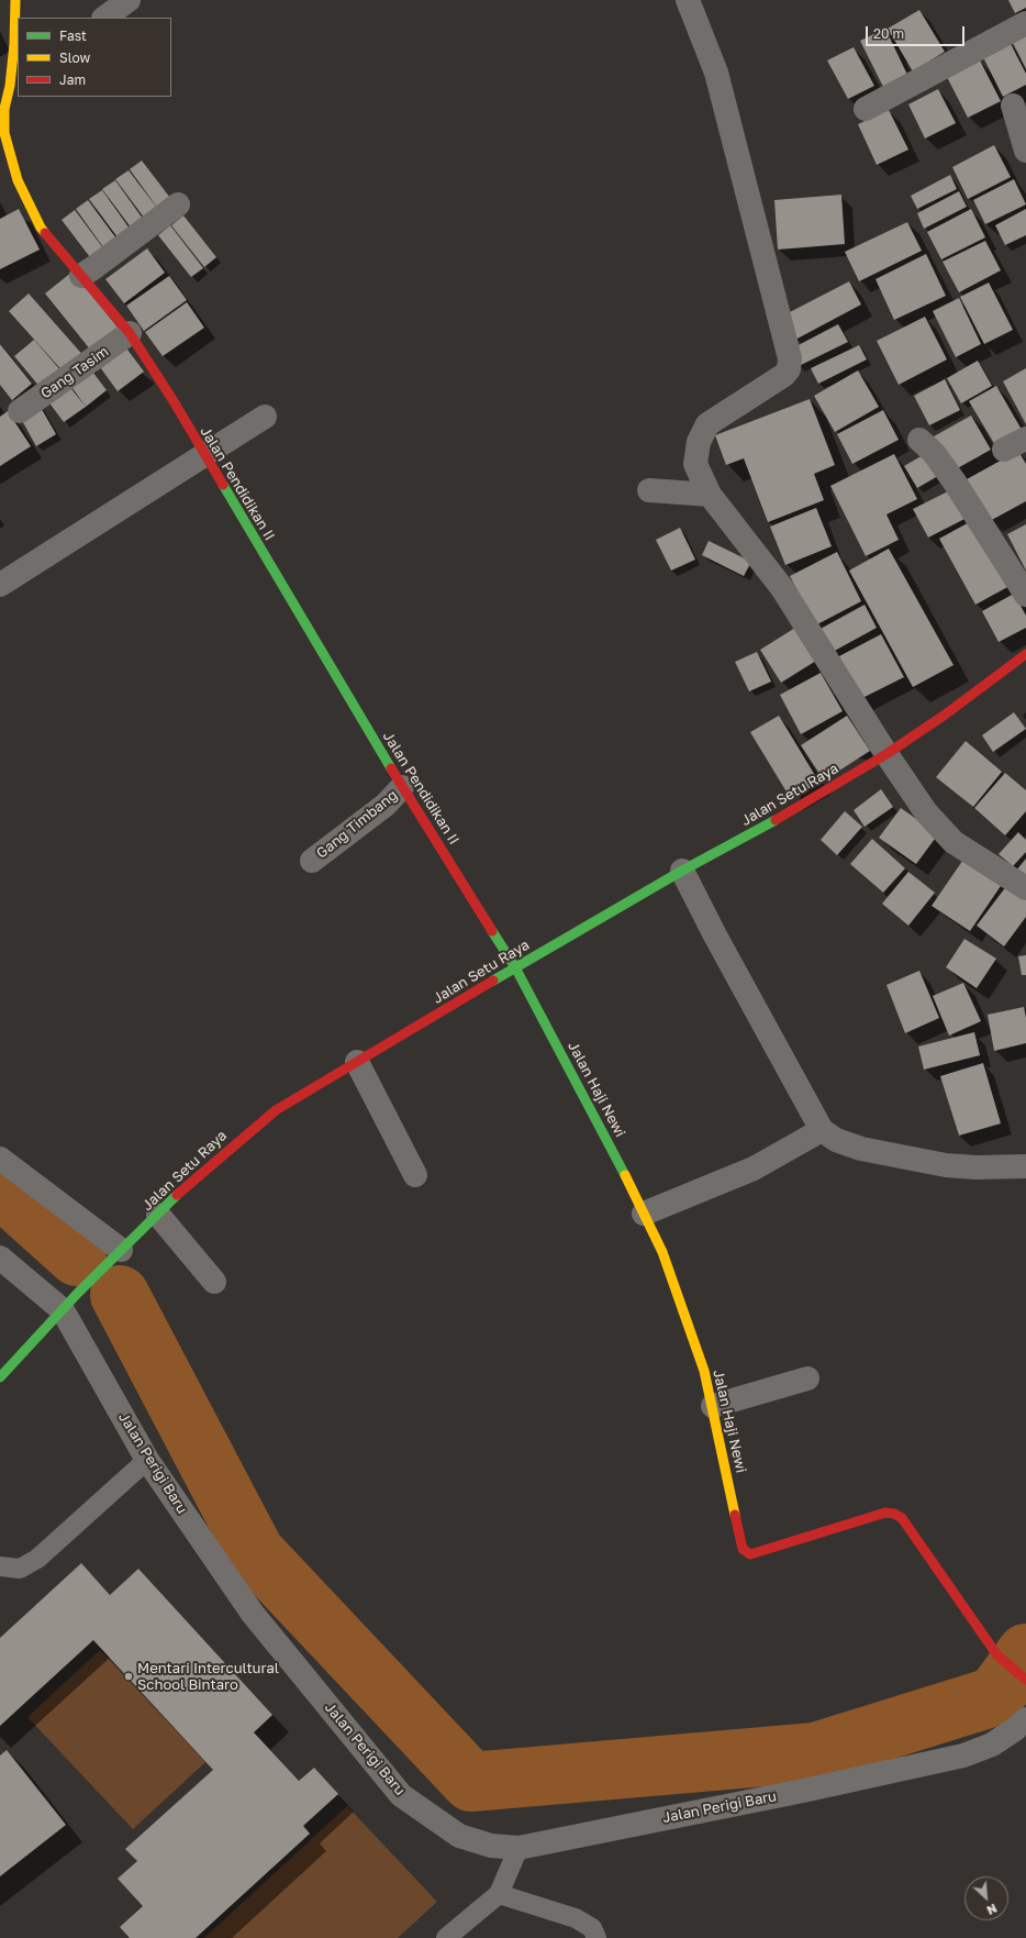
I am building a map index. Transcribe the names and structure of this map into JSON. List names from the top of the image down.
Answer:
{
  "streets": {
    "street": [
      "Gang Tasim",
      "Jalan Pendidikan II",
      "Jalan Setu Raya",
      "Gang Timbang",
      "Jalan Haji Newi",
      "Jalan Perigi Baru"
    ]
  },
  "crossings": [
    ["Gang Tasim", "Jalan Pendidikan II"],
    ["Jalan Pendidikan II", "Jalan Setu Raya"],
    ["Jalan Pendidikan II", "Gang Timbang"],
    ["Jalan Pendidikan II", "Jalan Haji Newi"],
    ["Jalan Setu Raya", "Jalan Haji Newi"],
    ["Jalan Setu Raya", "Jalan Perigi Baru"]
  ],
  "places": ["Mentari Intercultural School Bintaro"],
  "legend": ["Fast", "Slow", "Jam"],
  "scale_bar": "20 m",
  "north": "bottom right"
}
